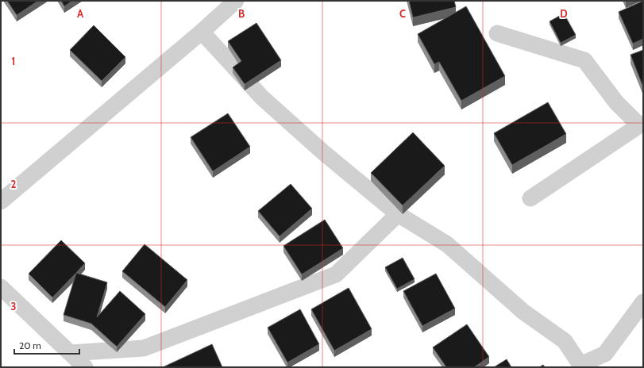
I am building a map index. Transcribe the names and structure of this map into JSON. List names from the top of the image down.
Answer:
{
  "scale_bar": "20 m",
  "grid": {
    "columns": [
      "A",
      "B",
      "C",
      "D"
    ],
    "rows": ["1", "2", "3"]
  }
}
